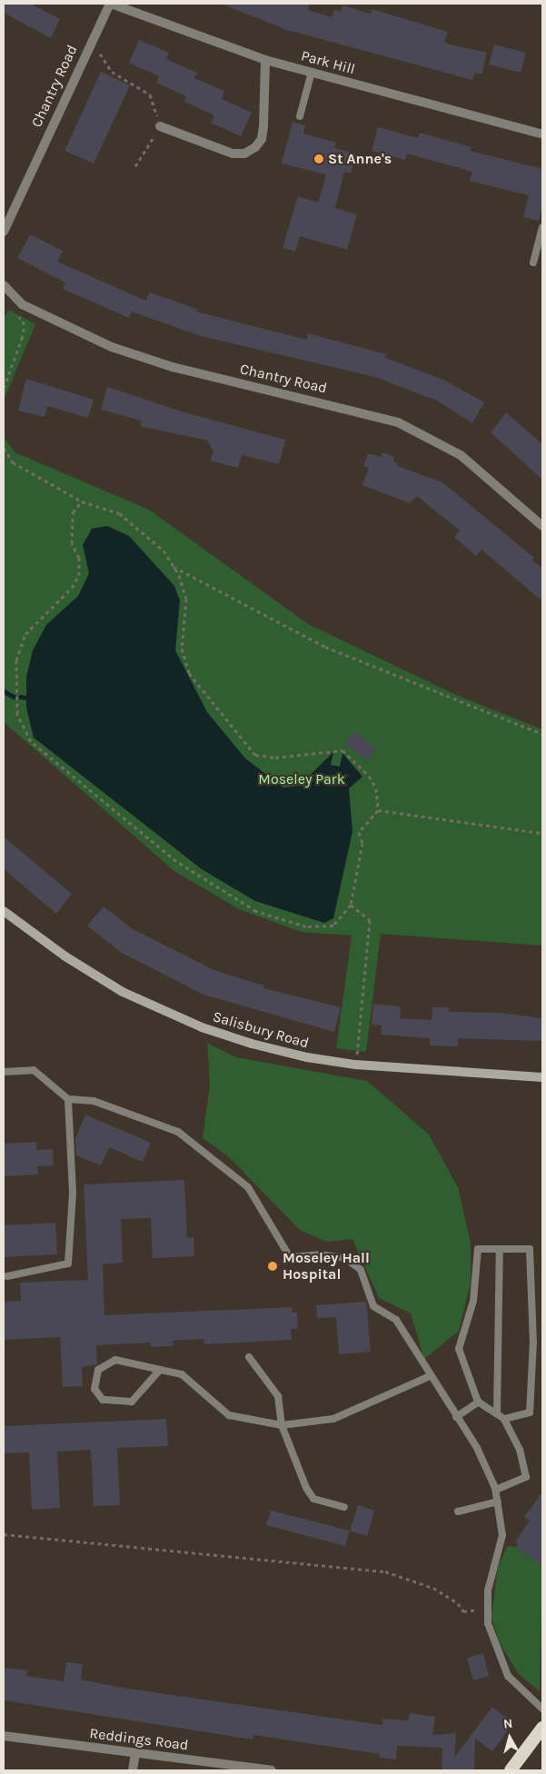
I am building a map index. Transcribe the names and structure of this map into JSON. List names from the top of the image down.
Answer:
{
  "streets": {
    "main road": ["Salisbury Road"],
    "street": ["Park Hill", "Chantry Road", "Reddings Road"]
  },
  "crossings": [
    ["Park Hill", "Chantry Road"]
  ],
  "parks": ["Moseley Park"],
  "places": ["St Anne's", "Moseley Hall Hospital"],
  "north": "top"
}
